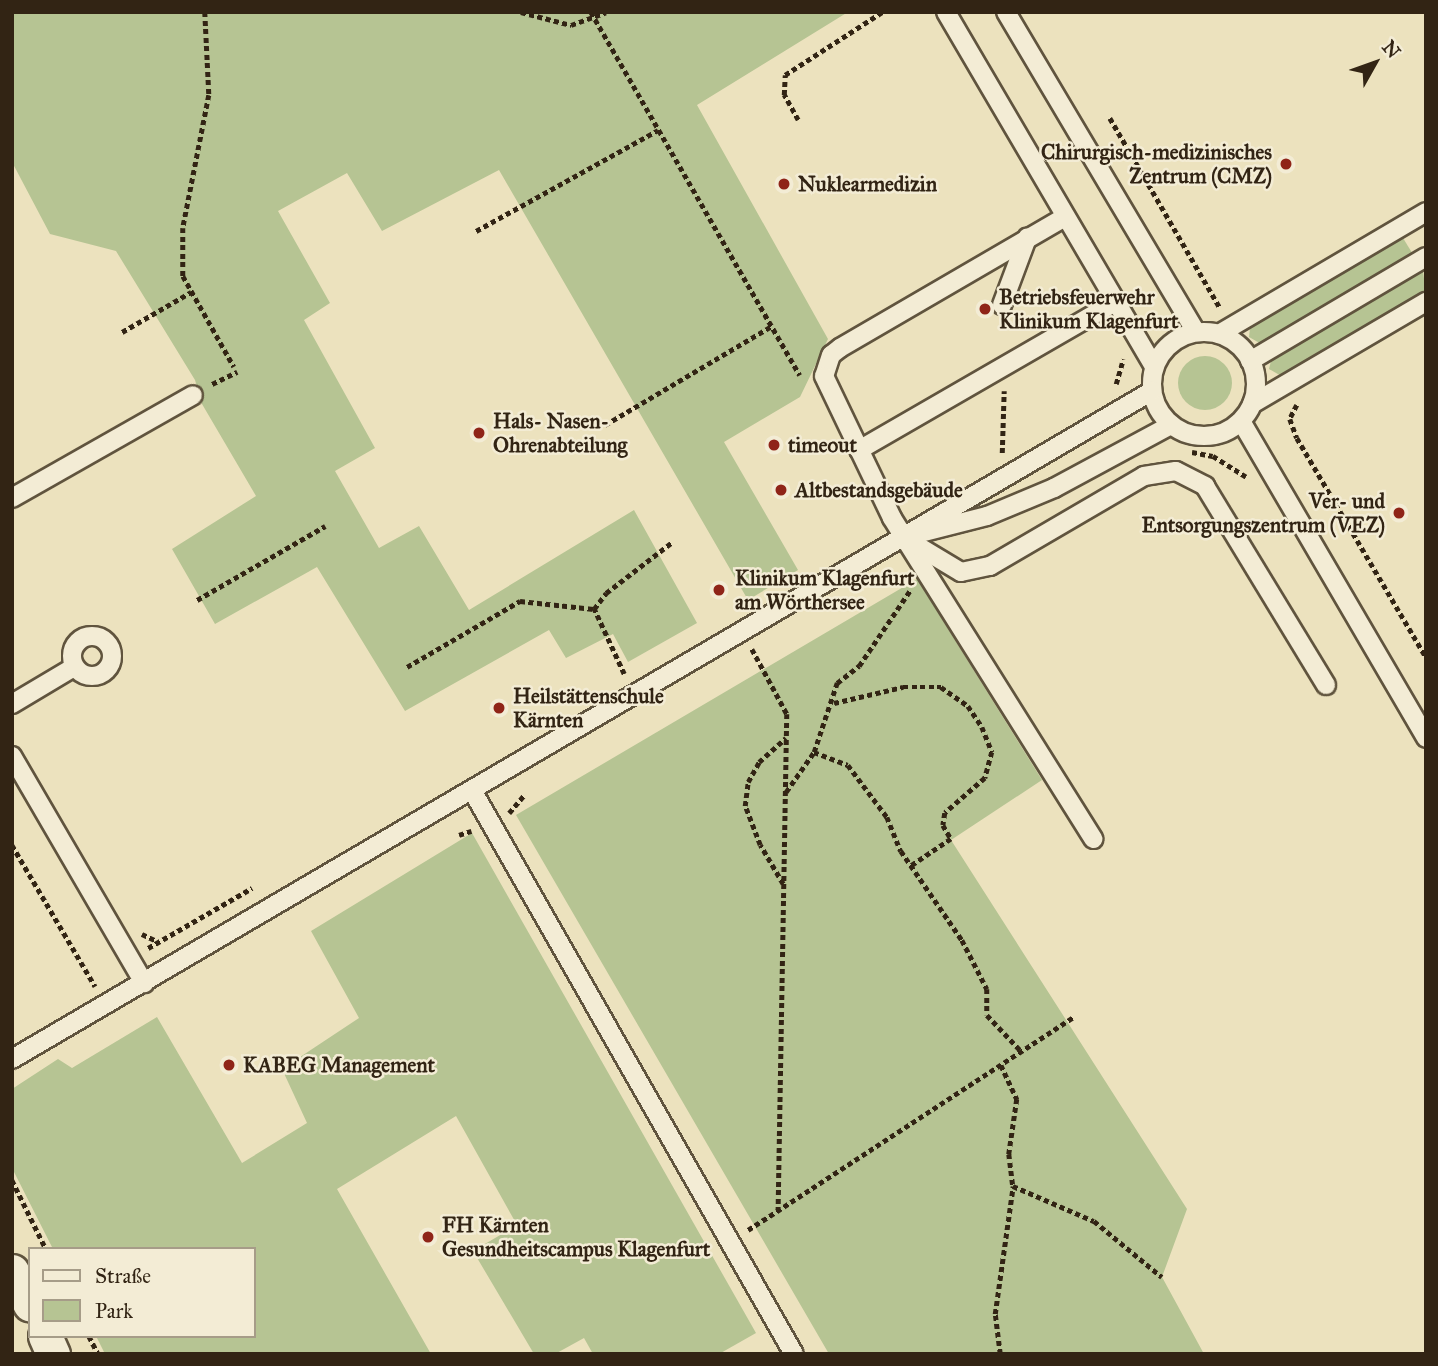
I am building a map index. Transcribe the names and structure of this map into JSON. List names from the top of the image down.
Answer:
{
  "places": [
    "Chirurgisch-medizinisches Zentrum (CMZ)",
    "Nuklearmedizin",
    "Betriebsfeuerwehr Klinikum Klagenfurt",
    "Hals- Nasen- Ohrenabteilung",
    "timeout",
    "Altbestandsgebäude",
    "Ver- und Entsorgungszentrum (VEZ)",
    "Klinikum Klagenfurt am Wörthersee",
    "Heilstättenschule Kärnten",
    "KABEG Management",
    "FH Kärnten Gesundheitscampus Klagenfurt"
  ],
  "legend": ["Straße", "Park"],
  "north": "top right"
}
